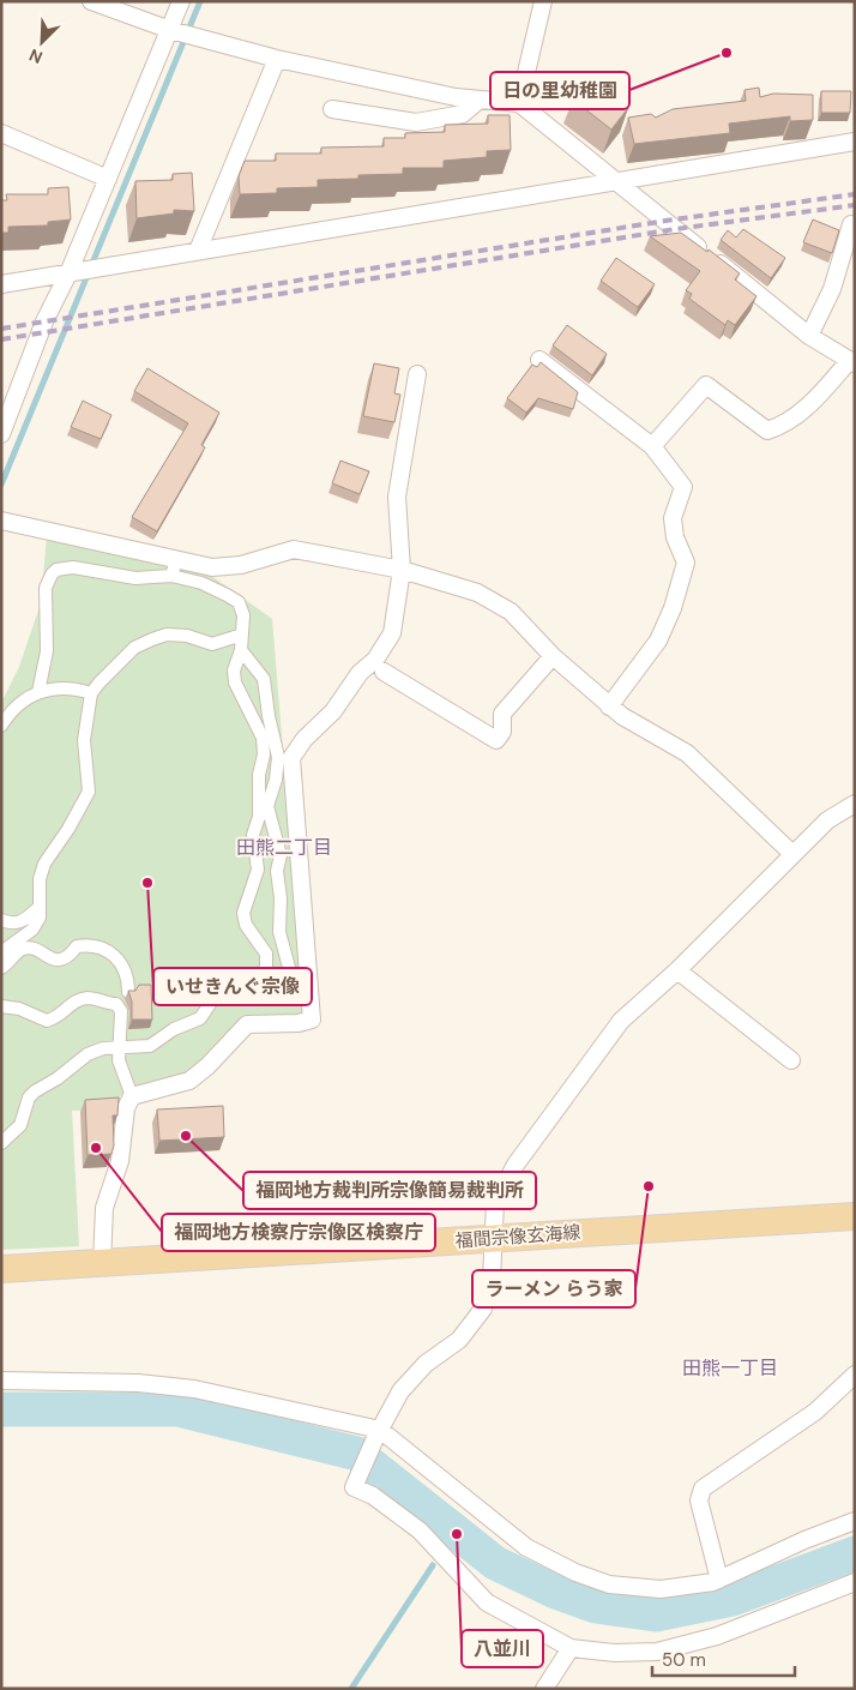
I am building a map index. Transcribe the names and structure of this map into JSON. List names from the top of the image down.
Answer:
{
  "streets": {
    "main road": ["福間宗像玄海線"]
  },
  "districts": ["田熊二丁目", "田熊一丁目"],
  "places": [
    "日の里幼稚園",
    "いせきんぐ宗像",
    "福岡地方裁判所宗像簡易裁判所",
    "福岡地方検察庁宗像区検察庁",
    "ラーメン らう家",
    "八並川"
  ],
  "scale_bar": "50 m",
  "north": "bottom left"
}
